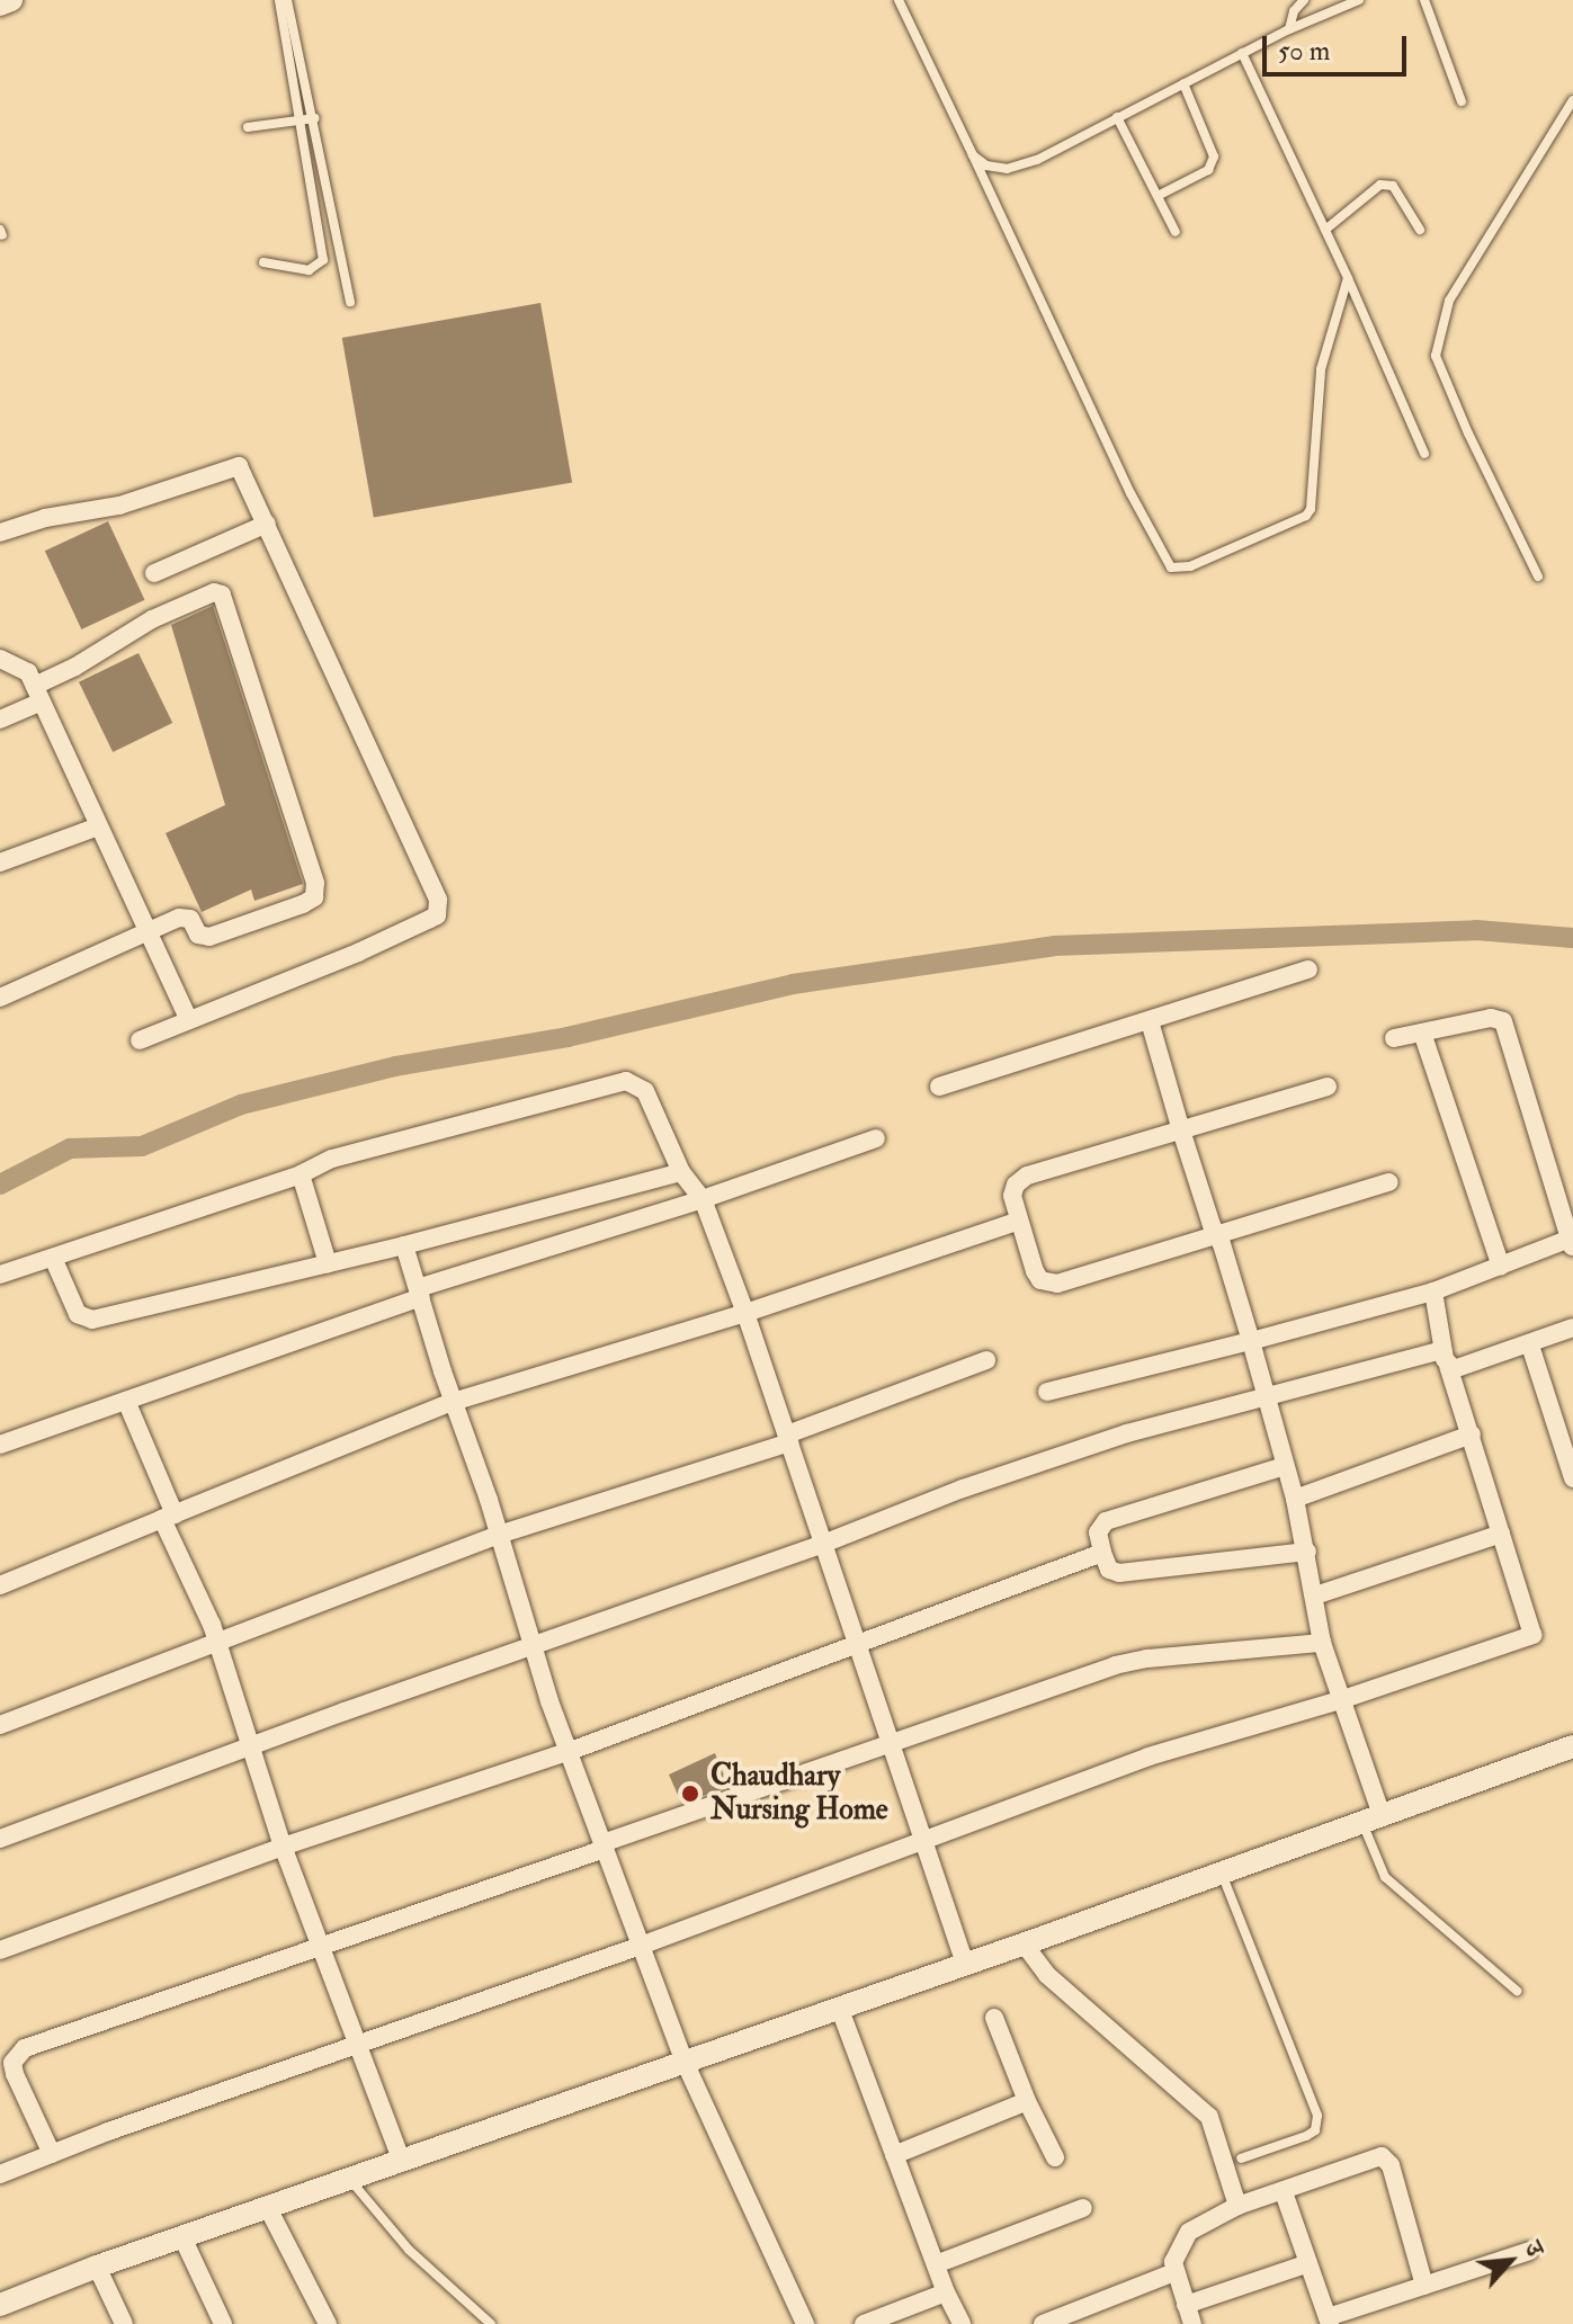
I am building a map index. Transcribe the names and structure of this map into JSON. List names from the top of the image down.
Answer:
{
  "places": ["Chaudhary Nursing Home"],
  "scale_bar": "50 m",
  "north": "top right"
}
